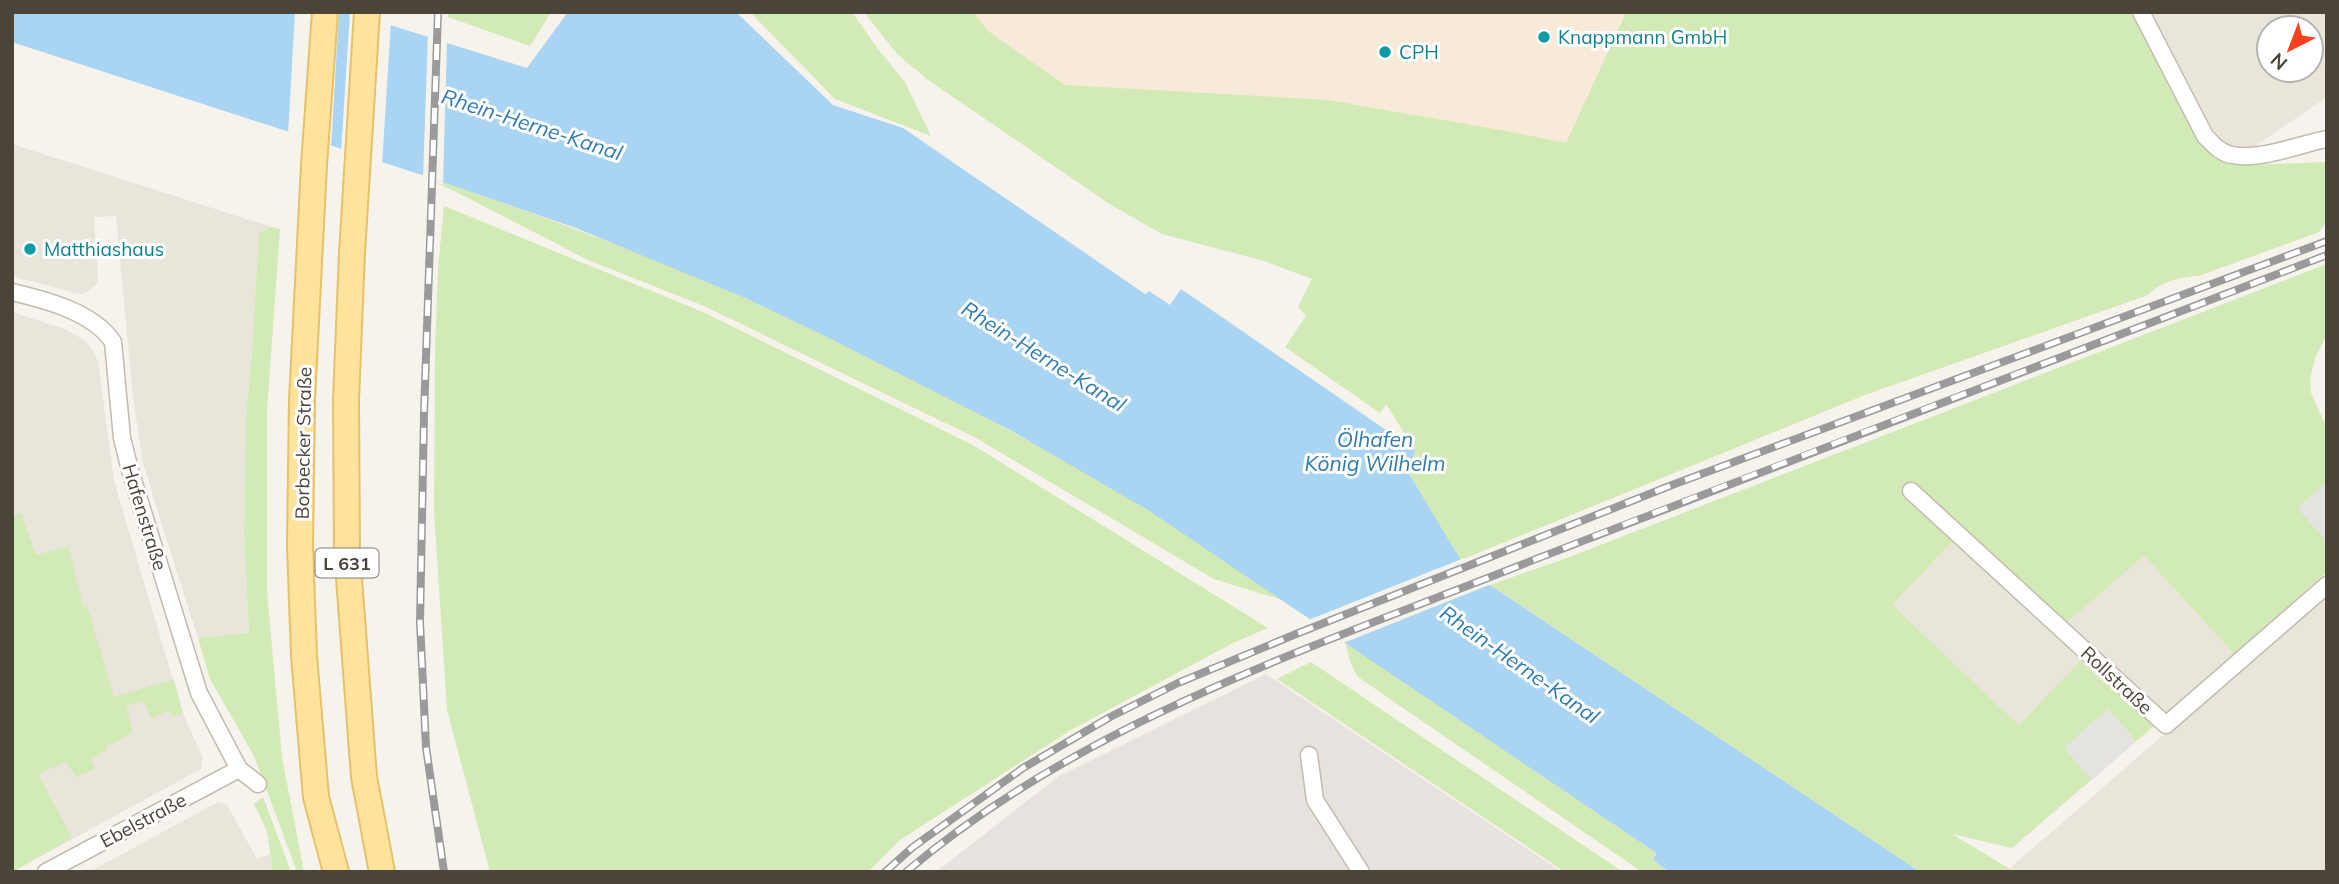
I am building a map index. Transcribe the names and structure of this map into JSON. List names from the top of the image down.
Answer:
{
  "streets": {
    "main road": ["Borbecker Straße", "L 631"],
    "street": ["Hafenstraße", "Rollstraße", "Ebelstraße"]
  },
  "crossings": [
    ["Hafenstraße", "Ebelstraße"]
  ],
  "water": ["Rhein-Herne-Kanal", "Ölhafen König Wilhelm"],
  "places": ["Knappmann GmbH", "CPH", "Matthiashaus"],
  "north": "bottom left"
}
